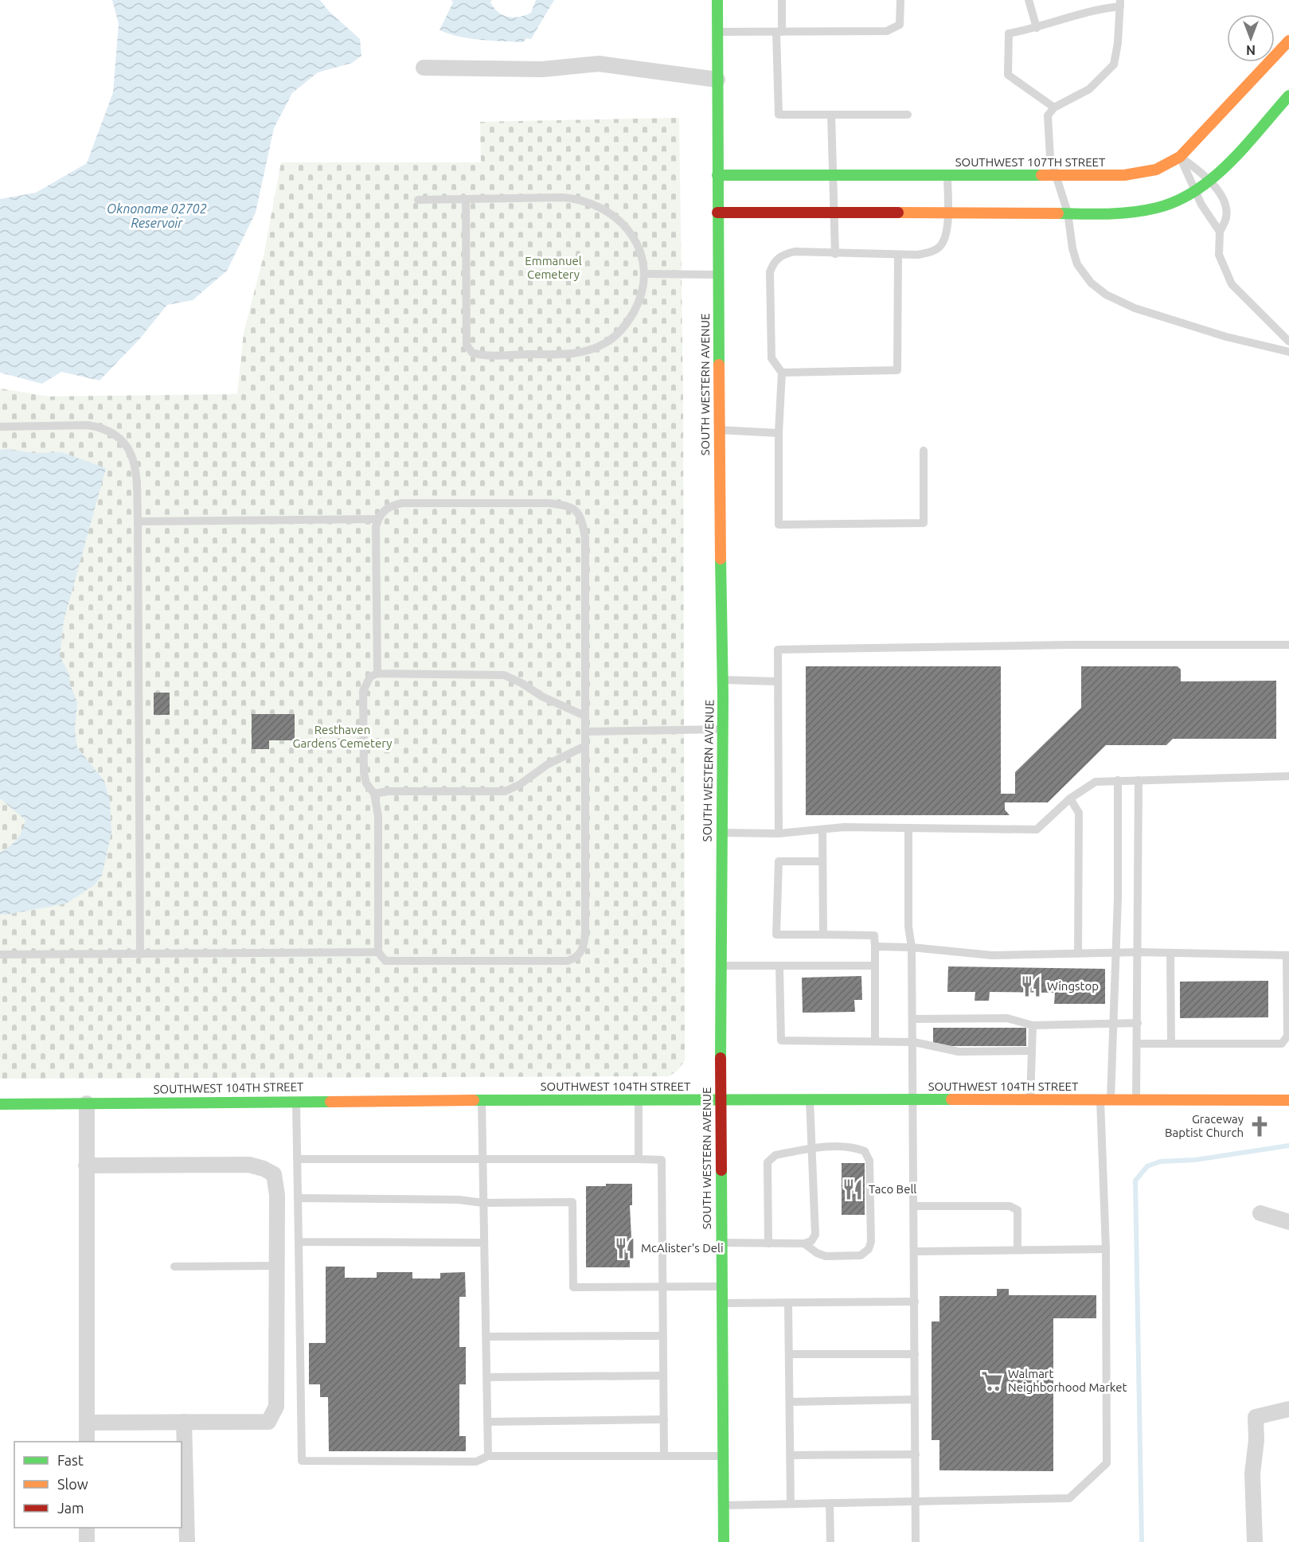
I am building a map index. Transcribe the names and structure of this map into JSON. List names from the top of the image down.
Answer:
{
  "streets": {
    "main road": ["SOUTHWEST 107TH STREET", "SOUTH WESTERN AVENUE", "SOUTHWEST 104TH STREET"]
  },
  "crossings": [
    ["SOUTHWEST 107TH STREET", "SOUTH WESTERN AVENUE"],
    ["SOUTH WESTERN AVENUE", "SOUTHWEST 104TH STREET"]
  ],
  "water": ["Oknoname 02702 Reservoir"],
  "parks": ["Emmanuel Cemetery", "Resthaven Gardens Cemetery"],
  "places": {
    "restaurant": ["Wingstop", "Taco Bell", "McAlister's Deli"],
    "church": ["Graceway Baptist Church"],
    "supermarket": ["Walmart Neighborhood Market"]
  },
  "legend": ["Fast", "Slow", "Jam"],
  "north": "bottom"
}
